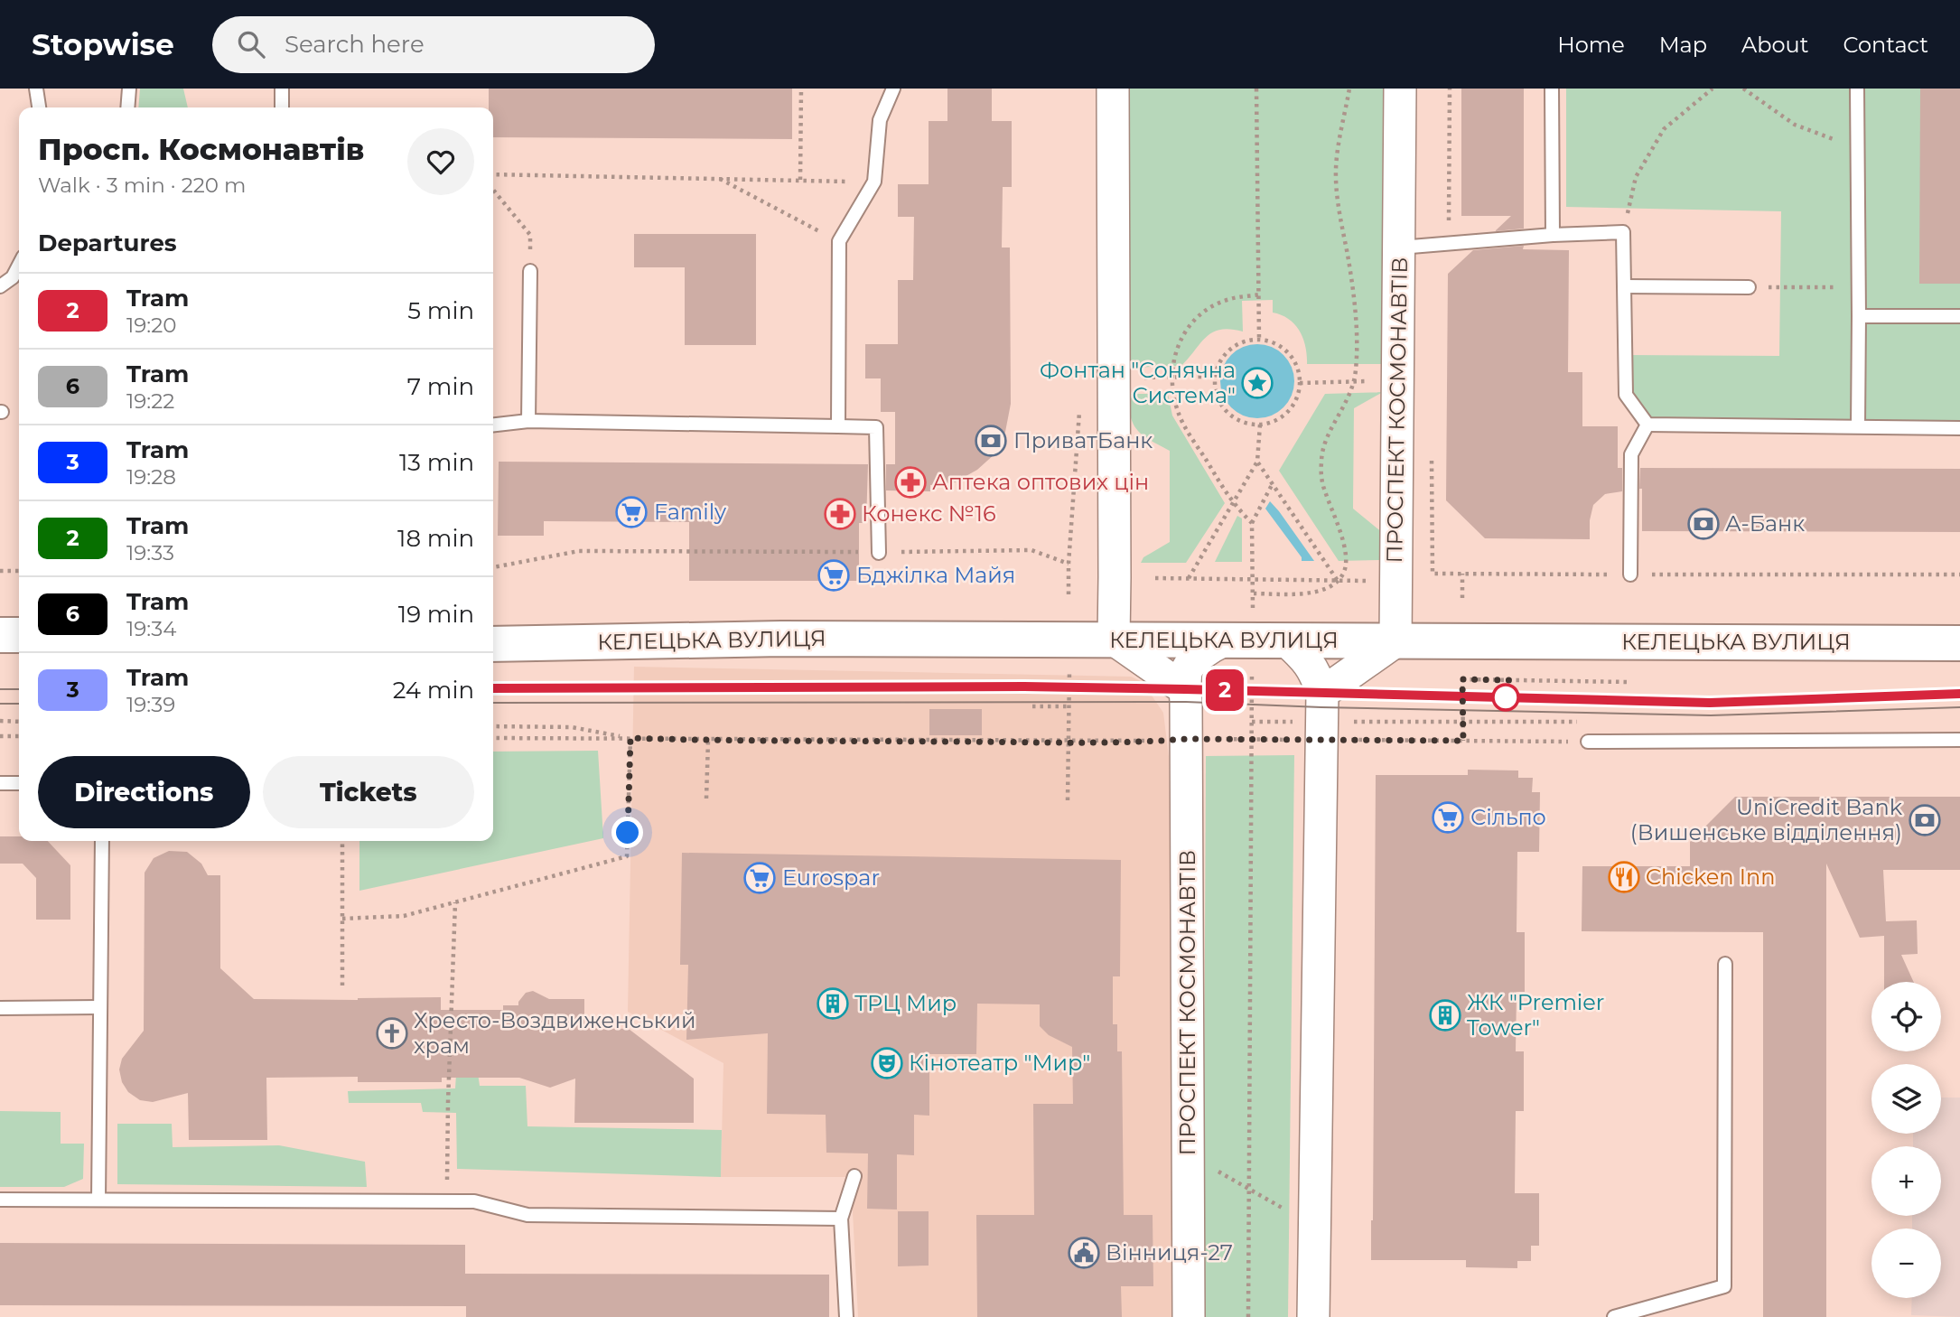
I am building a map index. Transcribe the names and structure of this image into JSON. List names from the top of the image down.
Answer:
{
  "streets": {
    "main road": ["КЕЛЕЦЬКА ВУЛИЦЯ"],
    "street": ["ПРОСПЕКТ КОСМОНАВТІВ"]
  },
  "crossings": [
    ["ПРОСПЕКТ КОСМОНАВТІВ", "КЕЛЕЦЬКА ВУЛИЦЯ"]
  ],
  "places": {
    "place": ["Фонтан \"Сонячна Система\""],
    "bank": ["ПриватБанк", "А-Банк", "UniCredit Bank (Вишенське відділення)"],
    "pharmacy": ["Аптека оптових цін", "Конекс №16"],
    "supermarket": [
      "Family",
      "Бджілка Майя",
      "Сільпо",
      "Eurospar"
    ],
    "restaurant": ["Chicken Inn"],
    "building": ["ТРЦ Мир", "ЖК \"Premier Tower\""],
    "church": ["Хресто-Воздвиженський храм"],
    "theatre": ["Кінотеатр \"Мир\""],
    "public building": ["Вінниця-27"]
  },
  "lines": ["tram line 2"],
  "page": {
    "header": "Stopwise",
    "search": "Search here",
    "nav": [
      "Home",
      "Map",
      "About",
      "Contact"
    ],
    "on_map": "2",
    "heading": [
      ["Просп. Космонавтів", "Walk · 3 min · 220 m"],
      "Departures"
    ],
    "list": [
      {
        "mark": "2",
        "name": "Tram",
        "note": "19:20",
        "value": "5 min"
      },
      {
        "mark": "6",
        "name": "Tram",
        "note": "19:22",
        "value": "7 min"
      },
      {
        "mark": "3",
        "name": "Tram",
        "note": "19:28",
        "value": "13 min"
      },
      {
        "mark": "2",
        "name": "Tram",
        "note": "19:33",
        "value": "18 min"
      },
      {
        "mark": "6",
        "name": "Tram",
        "note": "19:34",
        "value": "19 min"
      },
      {
        "mark": "3",
        "name": "Tram",
        "note": "19:39",
        "value": "24 min"
      }
    ],
    "buttons": ["Directions", "Tickets"],
    "map_buttons": ["+", "−"]
  }
}
